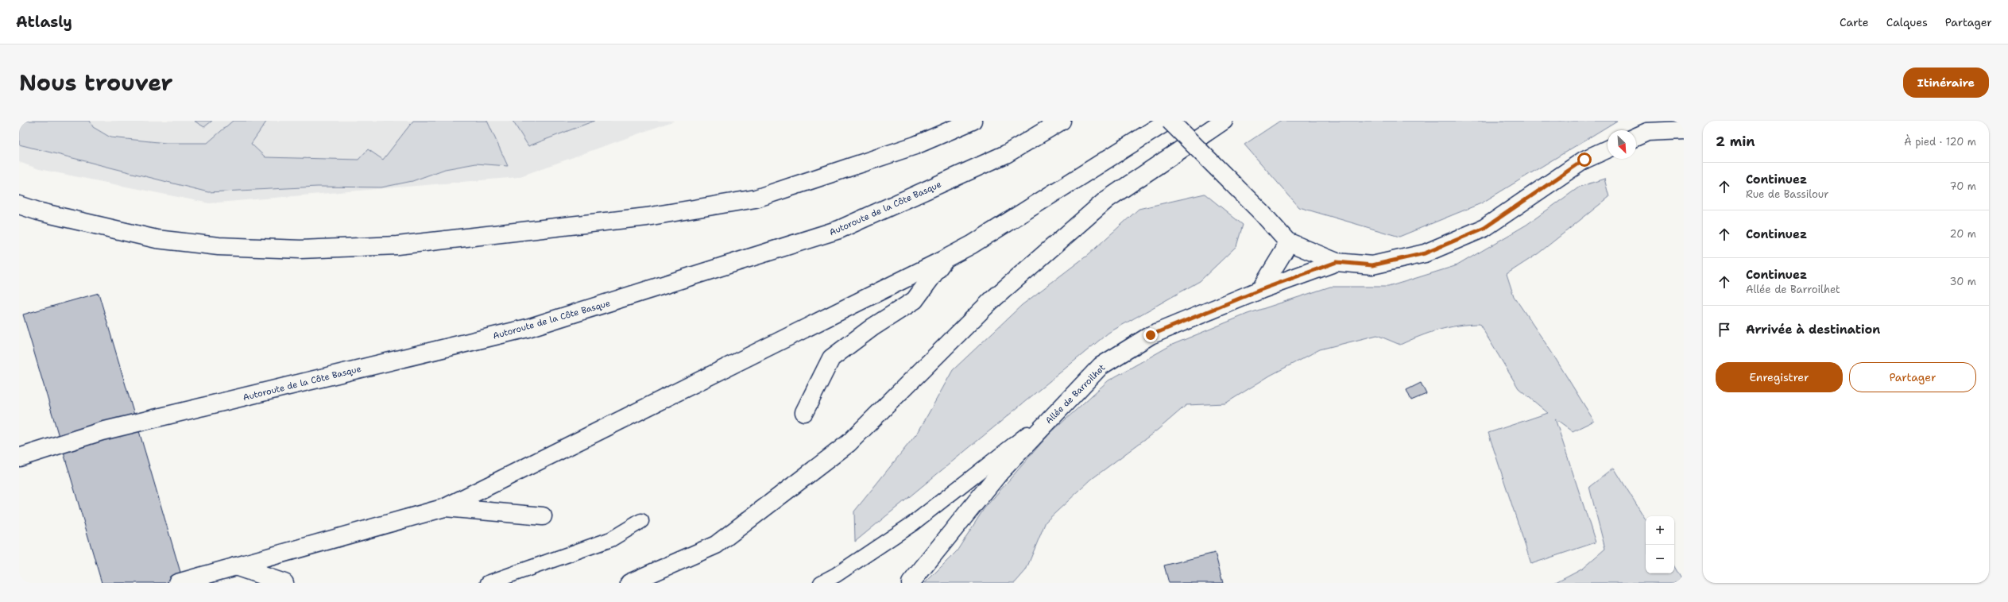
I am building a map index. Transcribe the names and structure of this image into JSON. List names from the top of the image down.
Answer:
{
  "streets": {
    "main road": ["Autoroute de la Côte Basque", "Allée de Barroilhet"]
  },
  "north": "bottom right",
  "page": {
    "header": "Atlasly",
    "nav": ["Carte", "Calques", "Partager"],
    "title": "Nous trouver",
    "buttons": [
      "Itinéraire",
      ["Enregistrer", "Partager"]
    ],
    "heading": ["2 min", "À pied · 120 m"],
    "list": [
      ["Continuez", "Rue de Bassilour", "70 m"],
      ["Continuez", "20 m"],
      ["Continuez", "Allée de Barroilhet", "30 m"],
      "Arrivée à destination"
    ],
    "map_buttons": ["+", "−"]
  }
}
